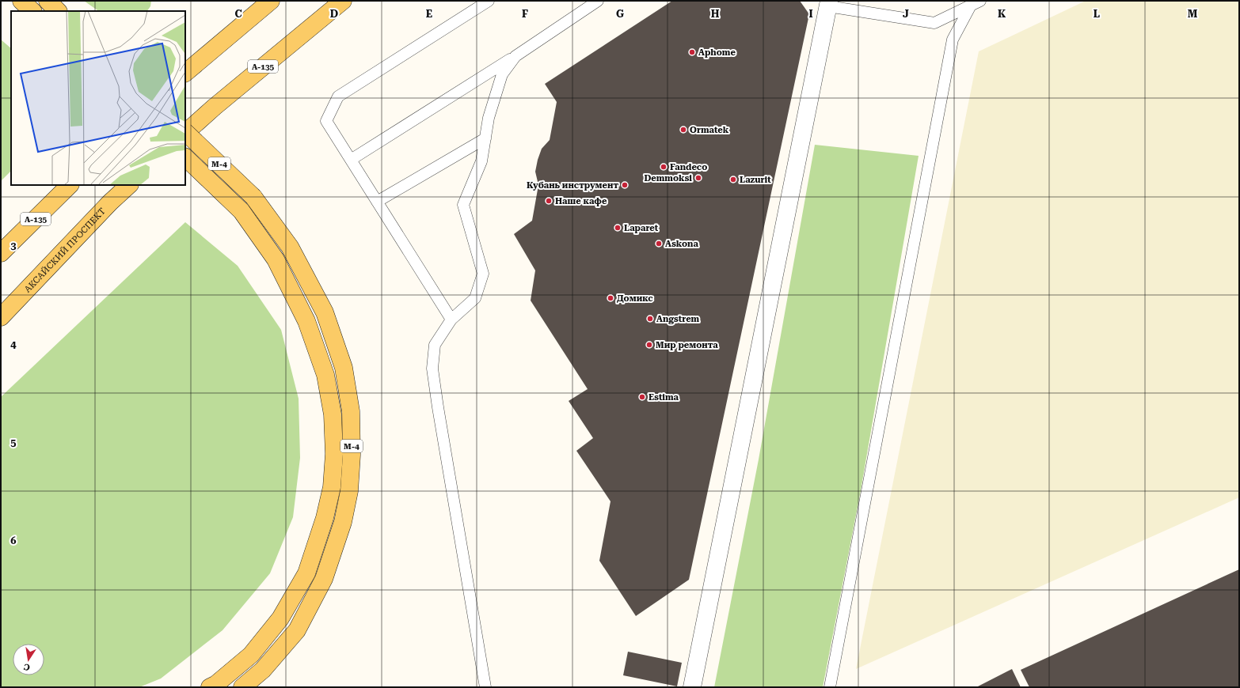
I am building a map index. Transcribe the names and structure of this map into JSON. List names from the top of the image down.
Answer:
{
  "streets": {
    "main road": ["А-135", "М-4", "АКСАЙСКИЙ ПРОСПЕКТ"]
  },
  "places": [
    "Aphome",
    "Ormatek",
    "Fandeco",
    "Demmoksi",
    "Lazurit",
    "Кубань инструмент",
    "Наше кафе",
    "Laparet",
    "Askona",
    "Домикс",
    "Angstrem",
    "Мир ремонта",
    "Estima"
  ],
  "north": "bottom",
  "grid": {
    "columns": [
      "C",
      "D",
      "E",
      "F",
      "G",
      "H",
      "I",
      "J",
      "K",
      "L",
      "M"
    ],
    "rows": [
      "3",
      "4",
      "5",
      "6"
    ]
  }
}
